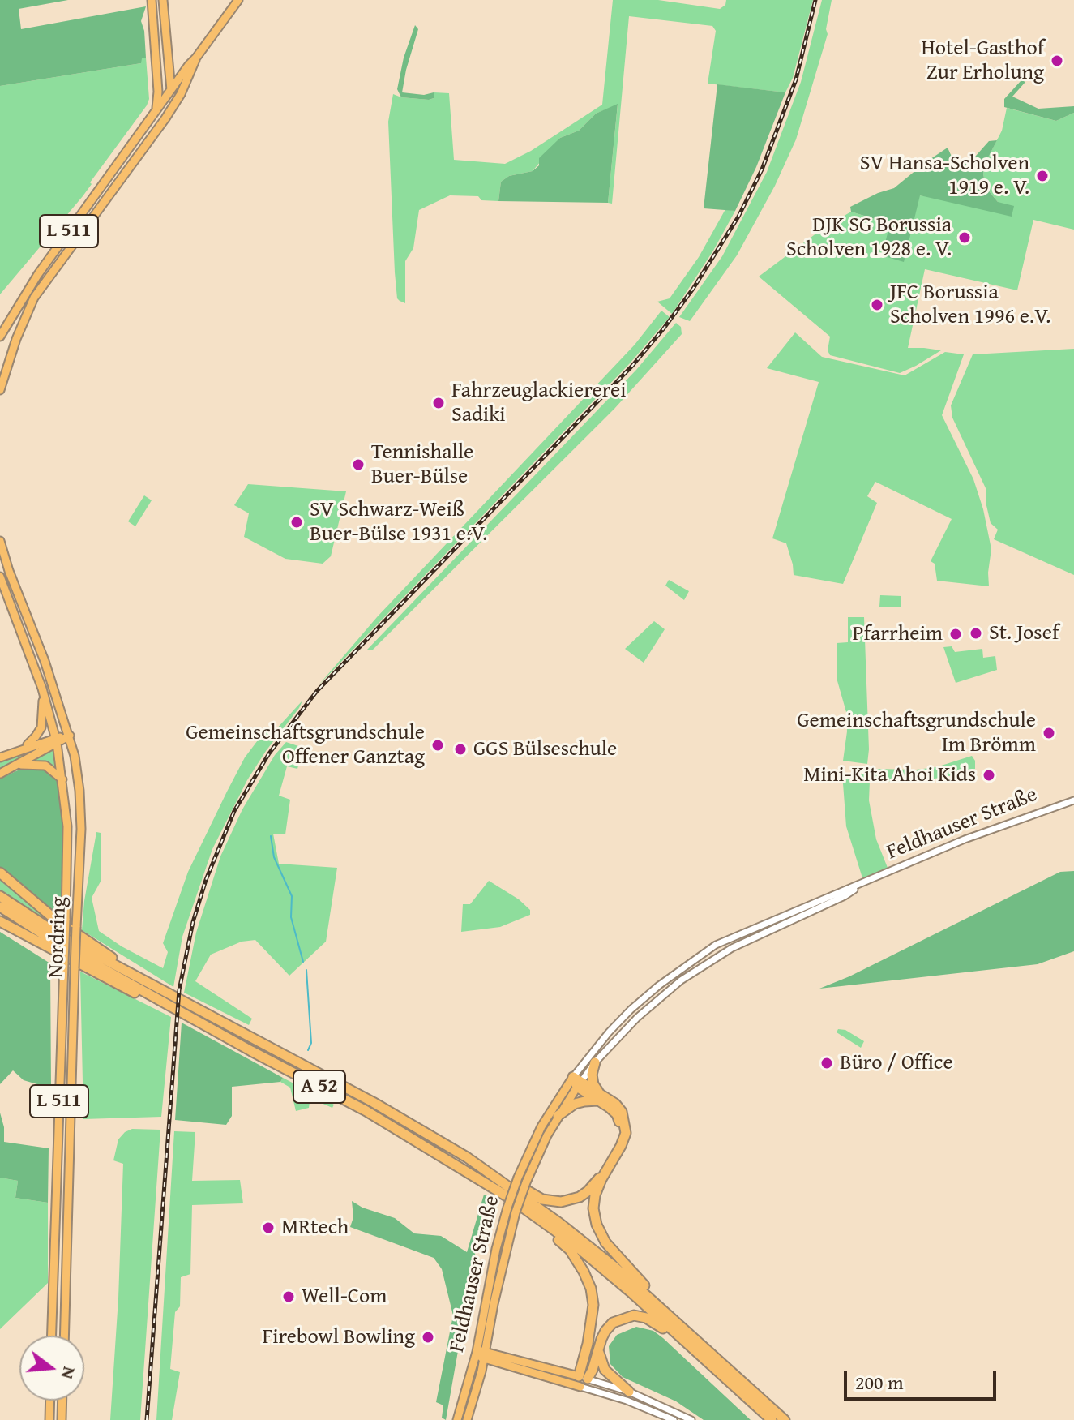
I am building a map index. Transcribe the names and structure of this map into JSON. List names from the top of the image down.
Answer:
{
  "streets": {
    "highway": ["A 52"],
    "main road": ["L 511", "Feldhauser Straße", "Nordring"]
  },
  "places": [
    "Hotel-Gasthof Zur Erholung",
    "SV Hansa-Scholven 1919 e. V.",
    "DJK SG Borussia Scholven 1928 e. V.",
    "JFC Borussia Scholven 1996 e.V.",
    "Fahrzeuglackiererei Sadiki",
    "Tennishalle Buer-Bülse",
    "SV Schwarz-Weiß Buer-Bülse 1931 e.V.",
    "St. Josef",
    "Pfarrheim",
    "Gemeinschaftsgrundschule Im Brömm",
    "Gemeinschaftsgrundschule Offener Ganztag",
    "GGS Bülseschule",
    "Mini-Kita Ahoi Kids",
    "Büro / Office",
    "MRtech",
    "Well-Com",
    "Firebowl Bowling"
  ],
  "scale_bar": "200 m",
  "north": "right"
}
